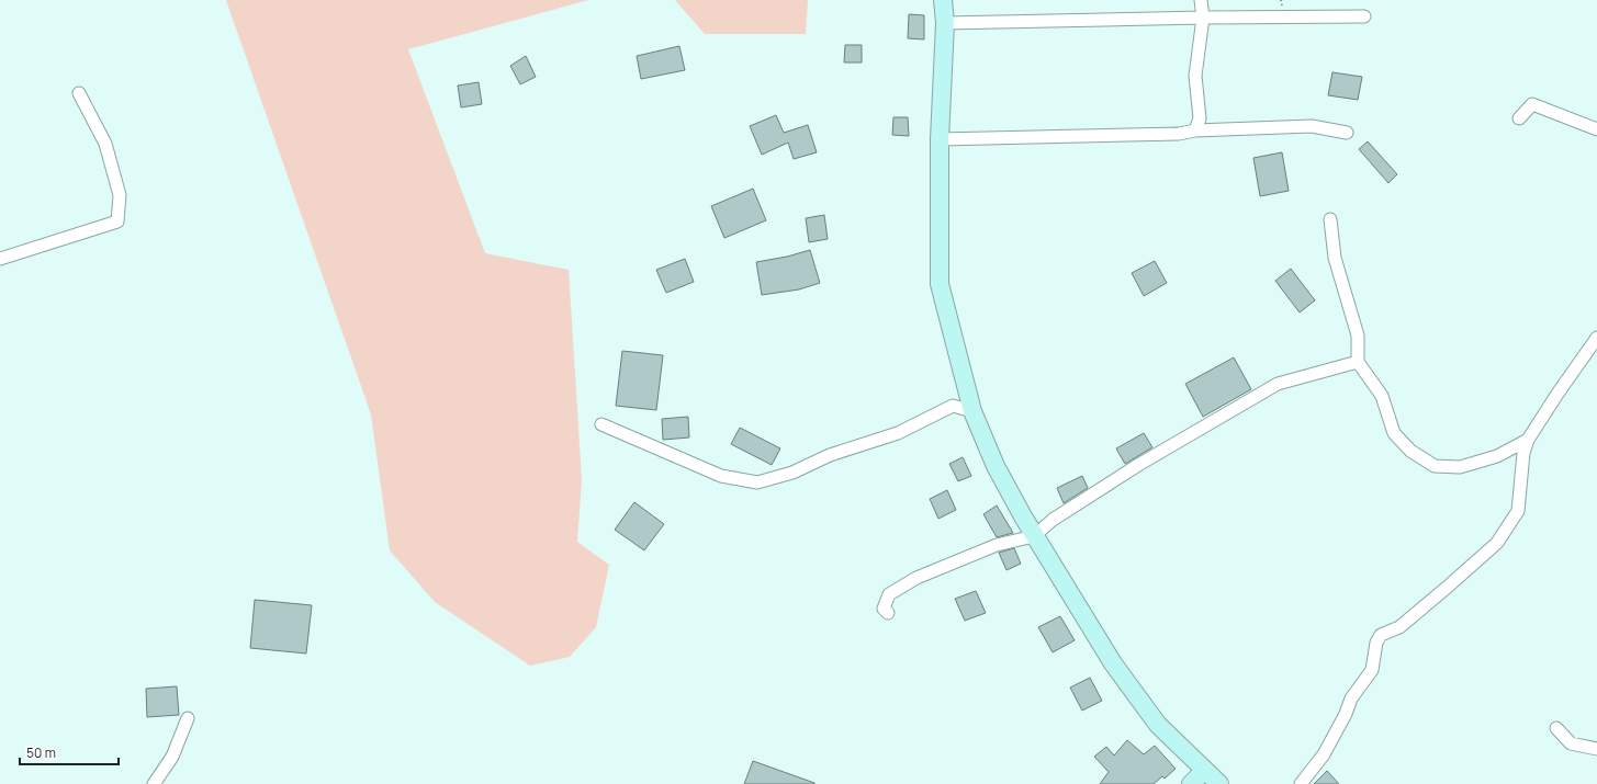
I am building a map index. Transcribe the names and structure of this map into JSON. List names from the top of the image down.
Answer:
{
  "scale_bar": "50 m"
}
